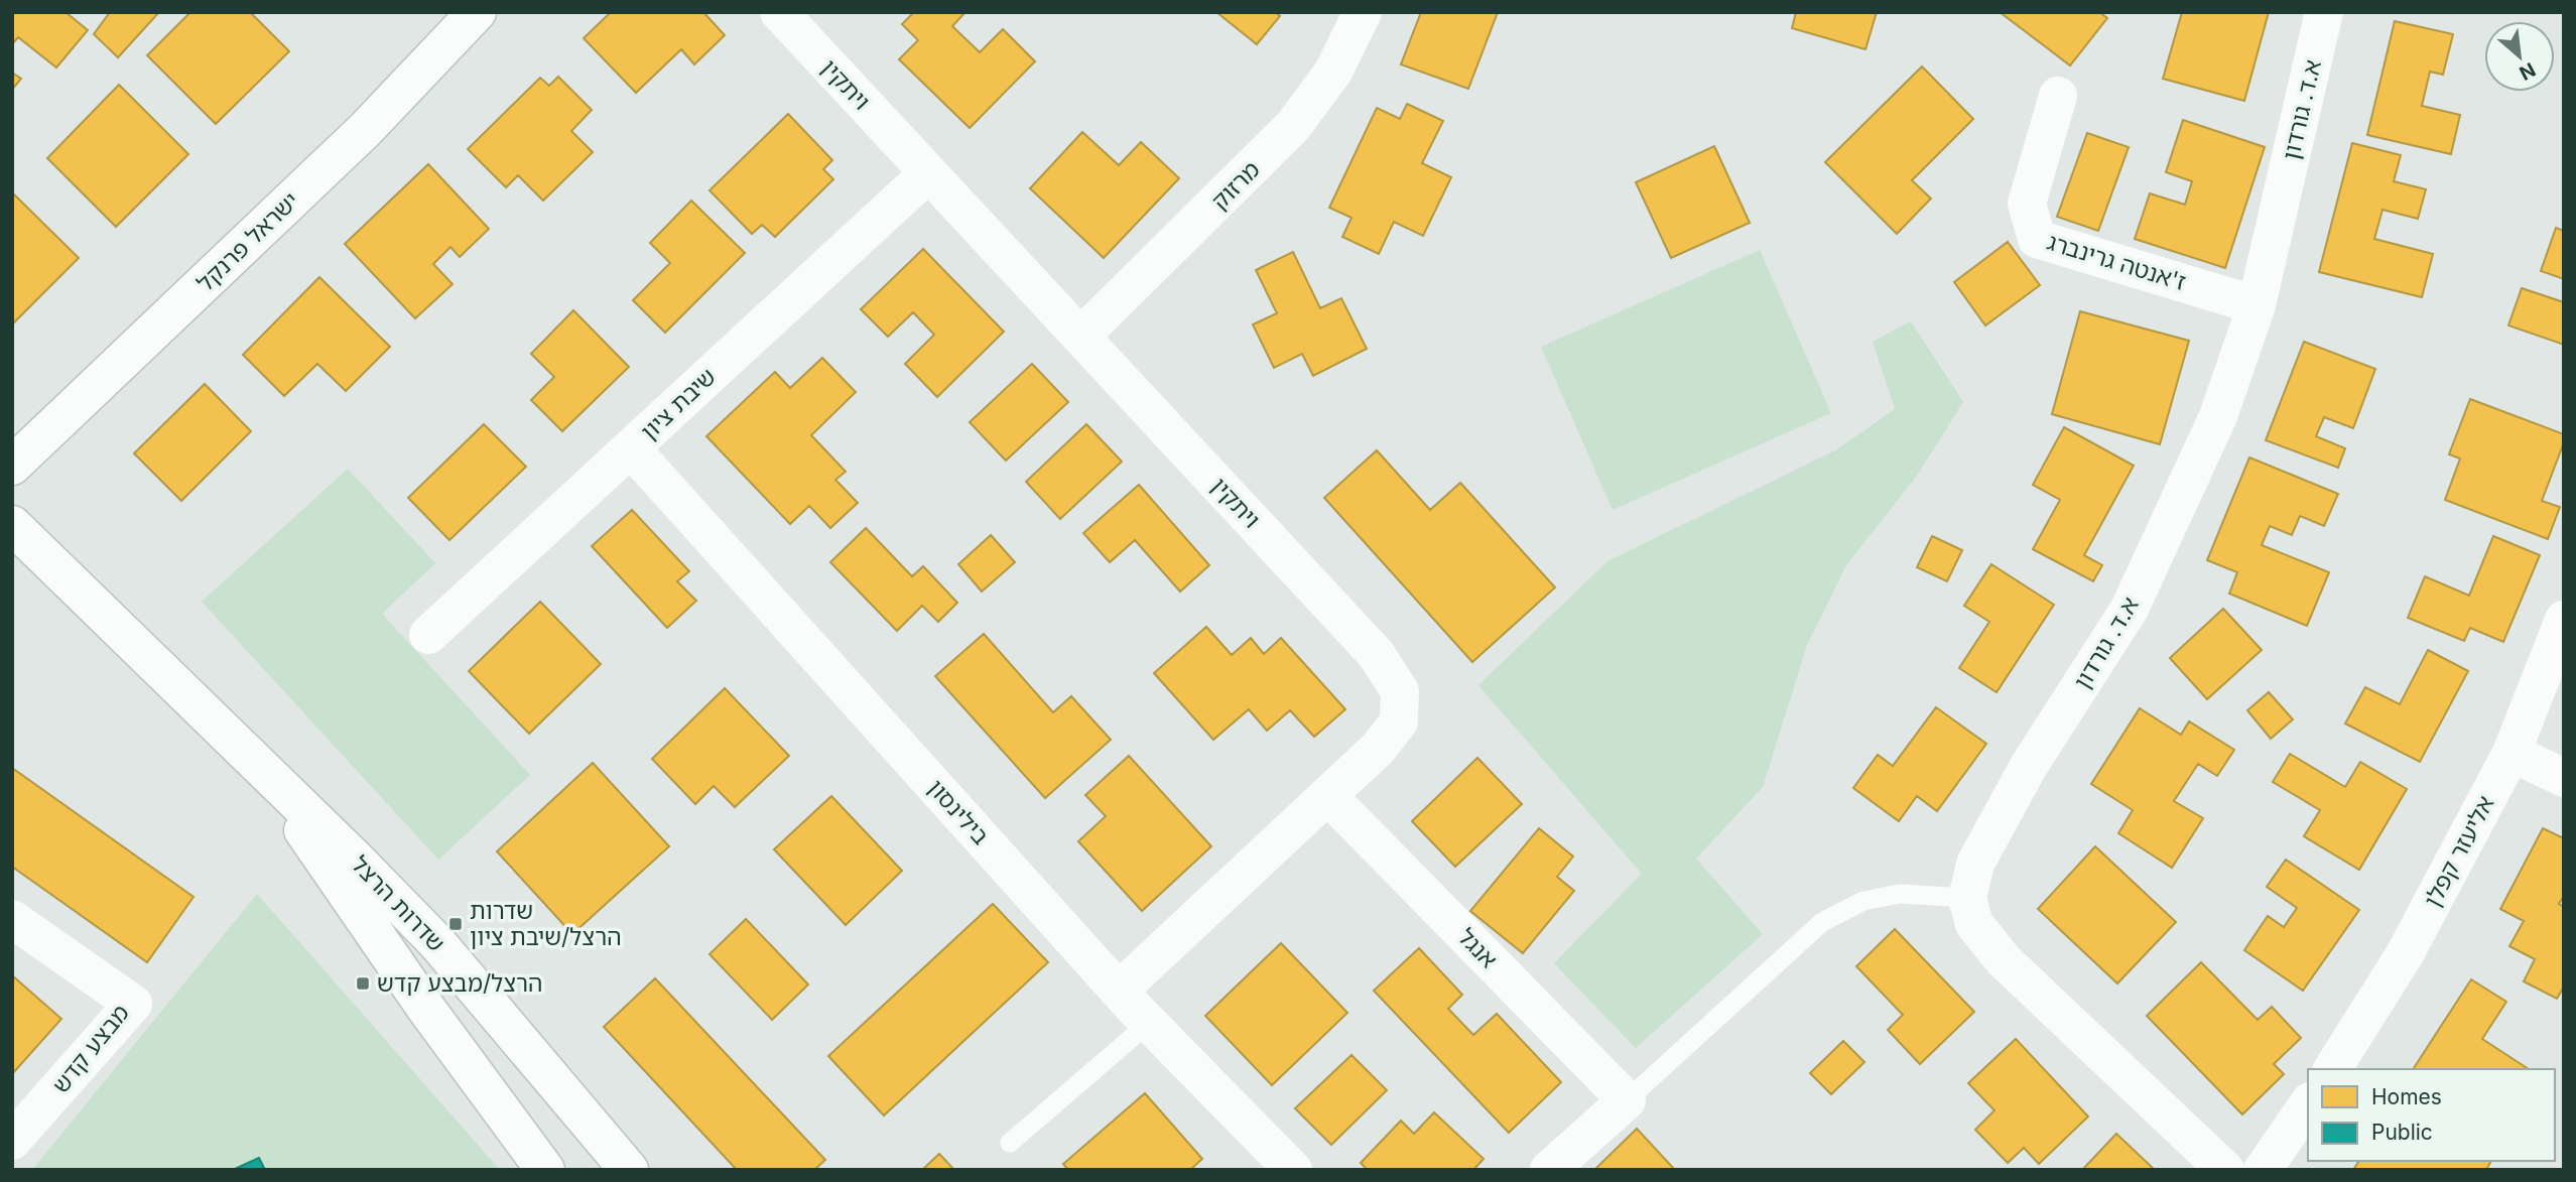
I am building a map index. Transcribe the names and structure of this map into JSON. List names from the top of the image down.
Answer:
{
  "streets": {
    "street": [
      "ויתקין",
      "א.ד. גורדון",
      "מרזוק",
      "ישראל פרנקל",
      "ז'אנטה גרינברג",
      "שיבת ציון",
      "בילינסון",
      "אליעזר קפלן",
      "שדרות הרצל",
      "אנגל",
      "מבצע קדש"
    ]
  },
  "crossings": [
    ["ויתקין", "מרזוק"],
    ["ויתקין", "שיבת ציון"],
    ["ויתקין", "בילינסון"],
    ["ויתקין", "אנגל"],
    ["א.ד. גורדון", "ז'אנטה גרינברג"],
    ["שיבת ציון", "בילינסון"]
  ],
  "places": {
    "transit": ["שדרות הרצל/שיבת ציון", "הרצל/מבצע קדש"]
  },
  "legend": ["Homes", "Public"],
  "north": "bottom right"
}
